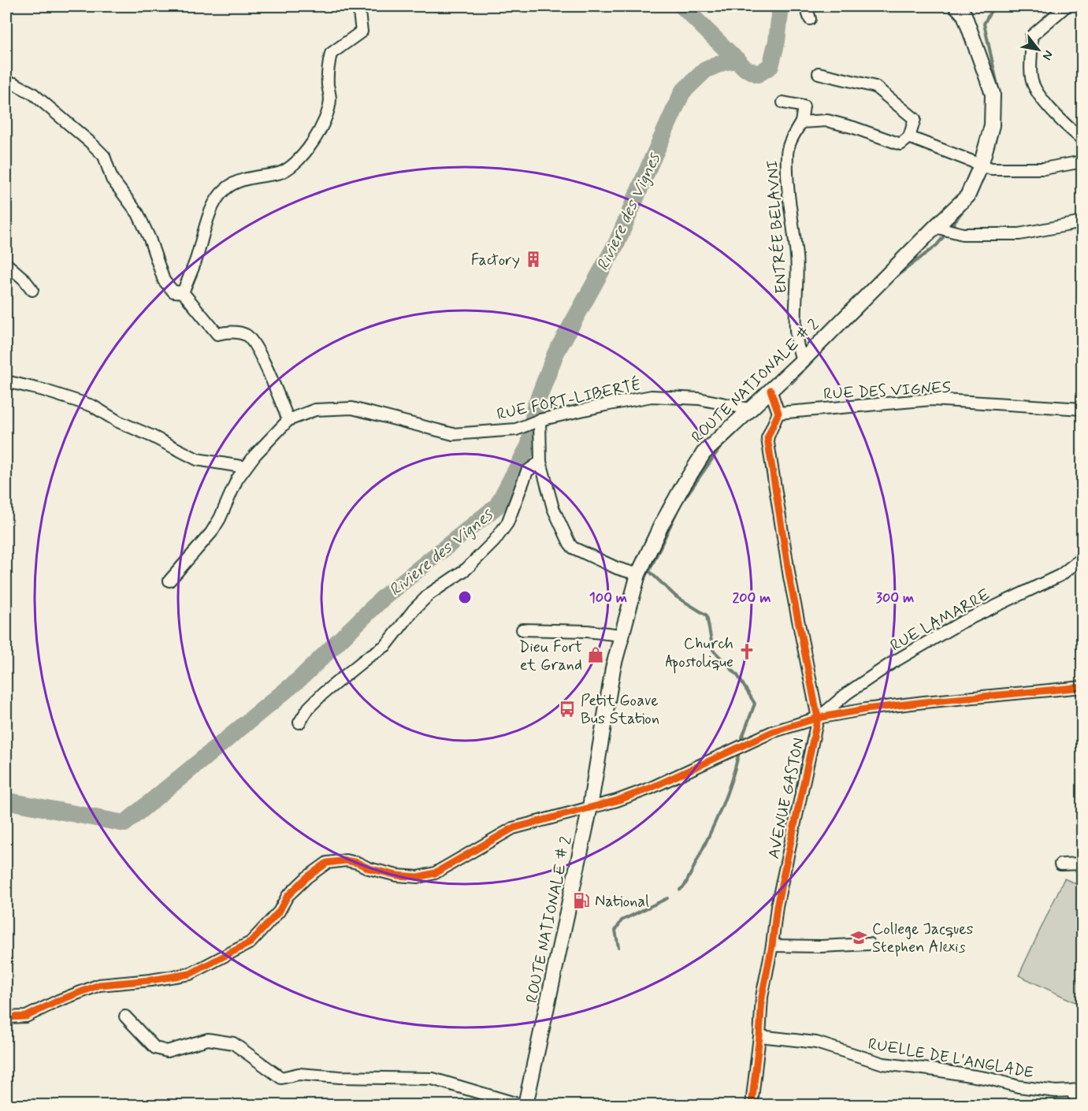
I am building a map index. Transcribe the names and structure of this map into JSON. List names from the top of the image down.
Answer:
{
  "streets": {
    "main road": ["ROUTE NATIONALE # 2"],
    "street": [
      "ENTRÉE BELAVNI",
      "RUE DES VIGNES",
      "RUE FORT-LIBERTÉ",
      "RUE LAMARRE",
      "AVENUE GASTON",
      "RUELLE DE L'ANGLADE"
    ]
  },
  "crossings": [
    ["ENTRÉE BELAVNI", "ROUTE NATIONALE # 2"],
    ["ROUTE NATIONALE # 2", "RUE FORT-LIBERTÉ"],
    ["RUE DES VIGNES", "AVENUE GASTON"],
    ["RUE LAMARRE", "AVENUE GASTON"],
    ["AVENUE GASTON", "RUELLE DE L'ANGLADE"]
  ],
  "water": ["Riviere des Vignes"],
  "places": {
    "building": ["Factory"],
    "church": ["Church Apostolique"],
    "shop": ["Dieu Fort et Grand"],
    "bus stop": ["Petit Goave Bus Station"],
    "fuel station": ["National"],
    "school or university": ["College Jacques Stephen Alexis"]
  },
  "north": "bottom right",
  "rings": ["100 m", "200 m", "300 m"]
}
